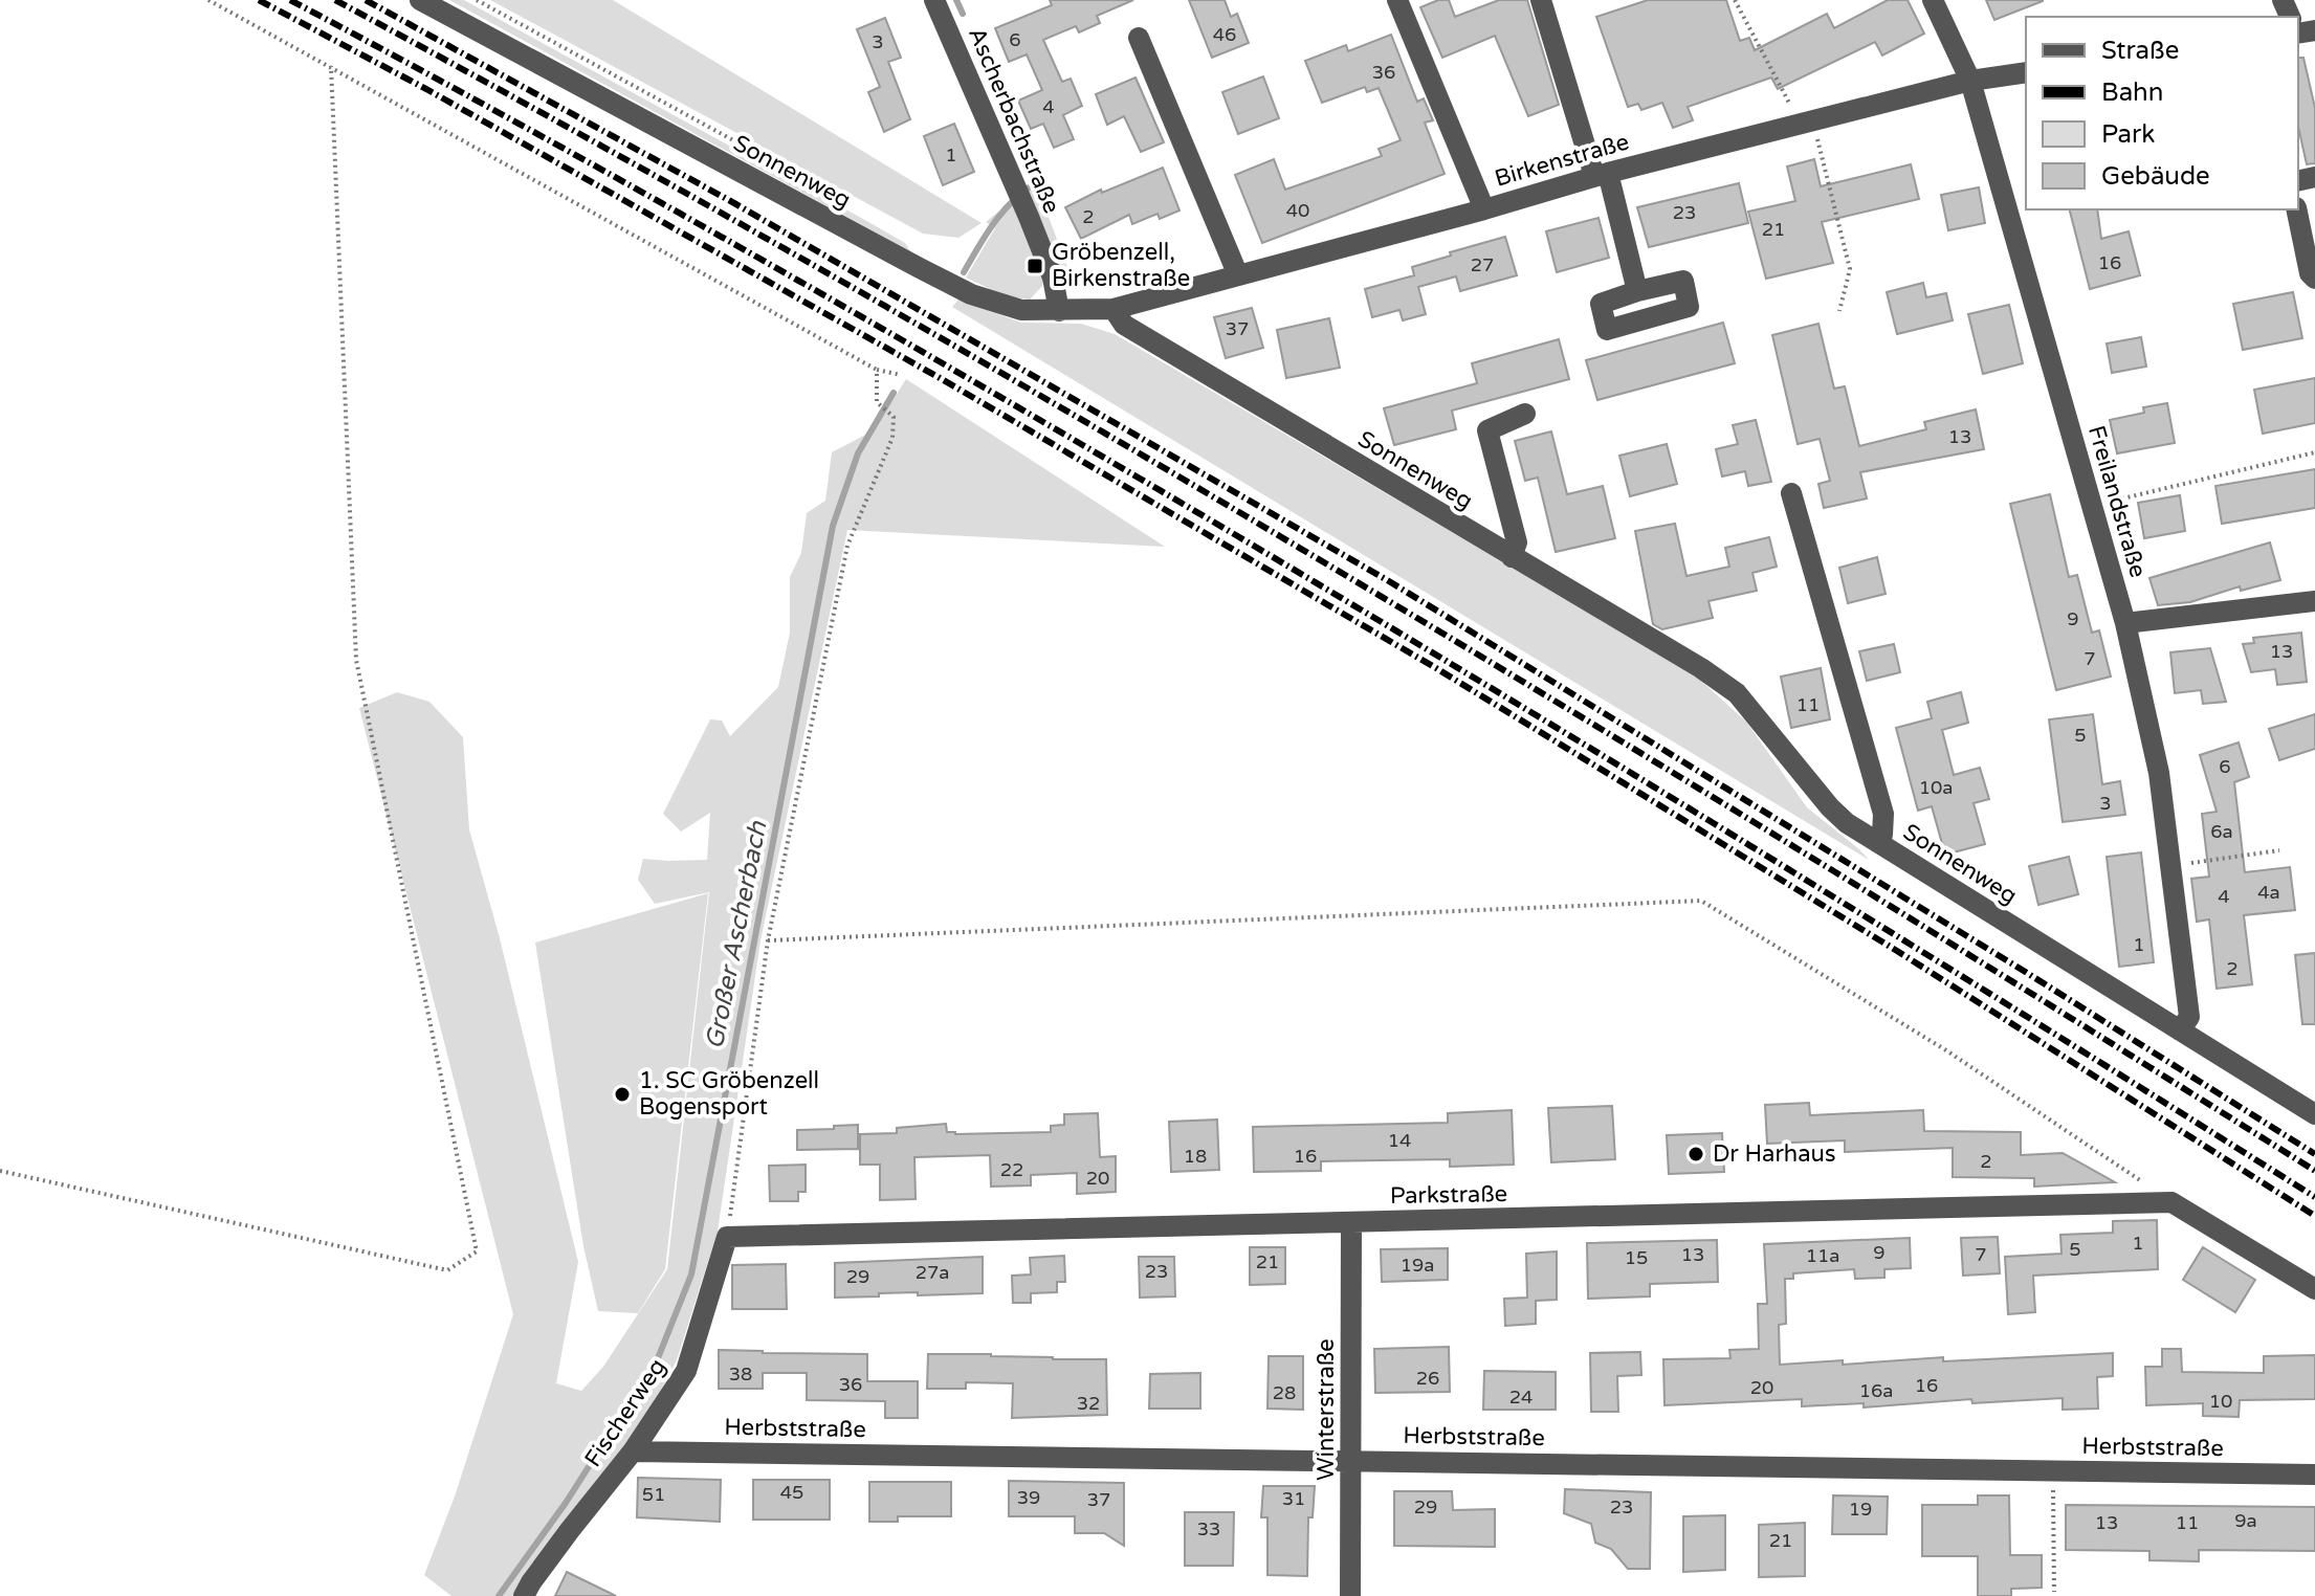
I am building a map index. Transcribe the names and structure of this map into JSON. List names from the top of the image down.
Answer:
{
  "streets": {
    "street": [
      "Ascherbachstraße",
      "Birkenstraße",
      "Sonnenweg",
      "Freilandstraße",
      "Parkstraße",
      "Winterstraße",
      "Fischerweg",
      "Herbststraße"
    ]
  },
  "crossings": [
    ["Ascherbachstraße", "Sonnenweg"],
    ["Birkenstraße", "Sonnenweg"],
    ["Birkenstraße", "Freilandstraße"],
    ["Sonnenweg", "Freilandstraße"],
    ["Parkstraße", "Winterstraße"],
    ["Parkstraße", "Fischerweg"],
    ["Winterstraße", "Herbststraße"],
    ["Fischerweg", "Herbststraße"]
  ],
  "water": ["Großer Ascherbach"],
  "places": {
    "transit": ["Gröbenzell, Birkenstraße"],
    "other": ["1. SC Gröbenzell Bogensport", "Dr Harhaus"]
  },
  "house_numbers": [
    "46",
    "6",
    "3",
    "36",
    "4",
    "1",
    "40",
    "23",
    "2",
    "21",
    "16",
    "27",
    "37",
    "13",
    "9",
    "13",
    "7",
    "11",
    "5",
    "6",
    "10a",
    "3",
    "6a",
    "4a",
    "4",
    "1",
    "2",
    "14",
    "18",
    "16",
    "2",
    "22",
    "20",
    "1",
    "5",
    "9",
    "13",
    "7",
    "11a",
    "15",
    "21",
    "19a",
    "23",
    "27a",
    "29",
    "38",
    "26",
    "36",
    "16",
    "20",
    "16a",
    "28",
    "24",
    "10",
    "32",
    "45",
    "51",
    "39",
    "31",
    "37",
    "29",
    "23",
    "19",
    "9a",
    "13",
    "11",
    "33",
    "21"
  ],
  "legend": [
    "Straße",
    "Bahn",
    "Park",
    "Gebäude"
  ]
}
